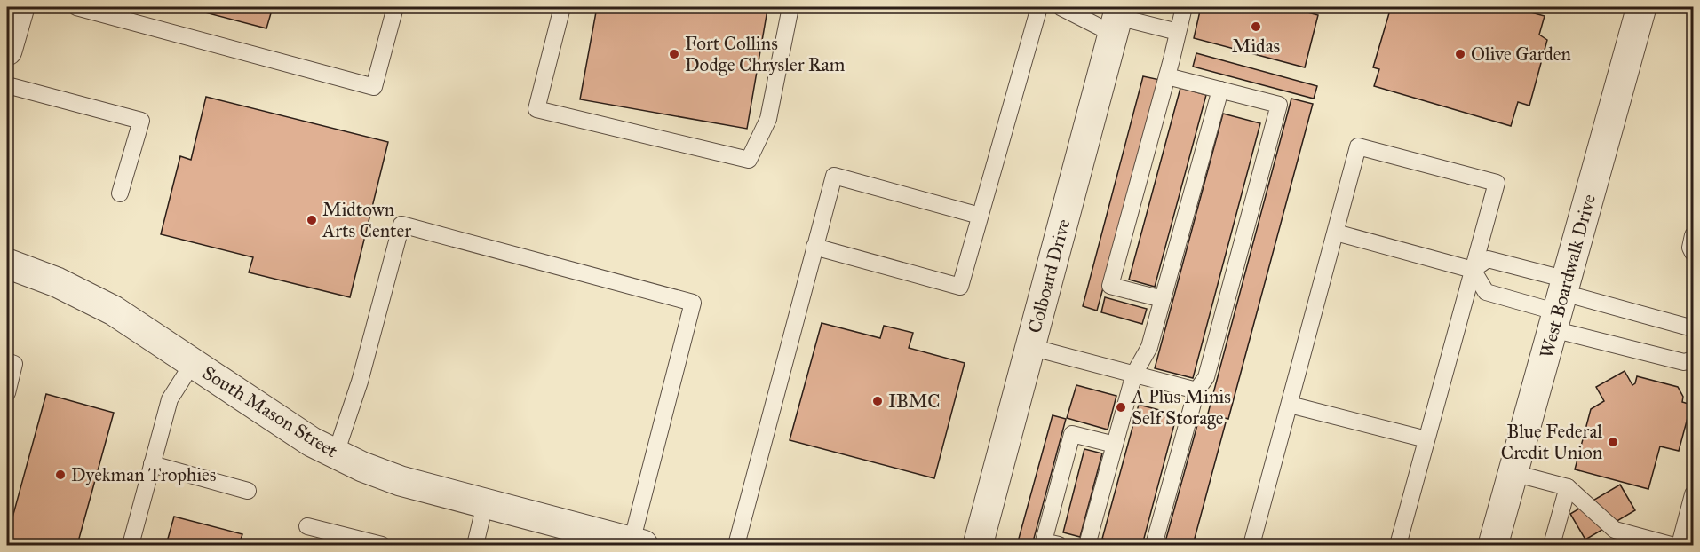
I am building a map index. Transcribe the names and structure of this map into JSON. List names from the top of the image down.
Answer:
{
  "streets": {
    "street": ["Colboard Drive", "West Boardwalk Drive", "South Mason Street"]
  },
  "places": [
    "Midas",
    "Fort Collins Dodge Chrysler Ram",
    "Olive Garden",
    "Midtown Arts Center",
    "IBMC",
    "A Plus Minis Self Storage",
    "Blue Federal Credit Union",
    "Dyekman Trophies"
  ]
}
